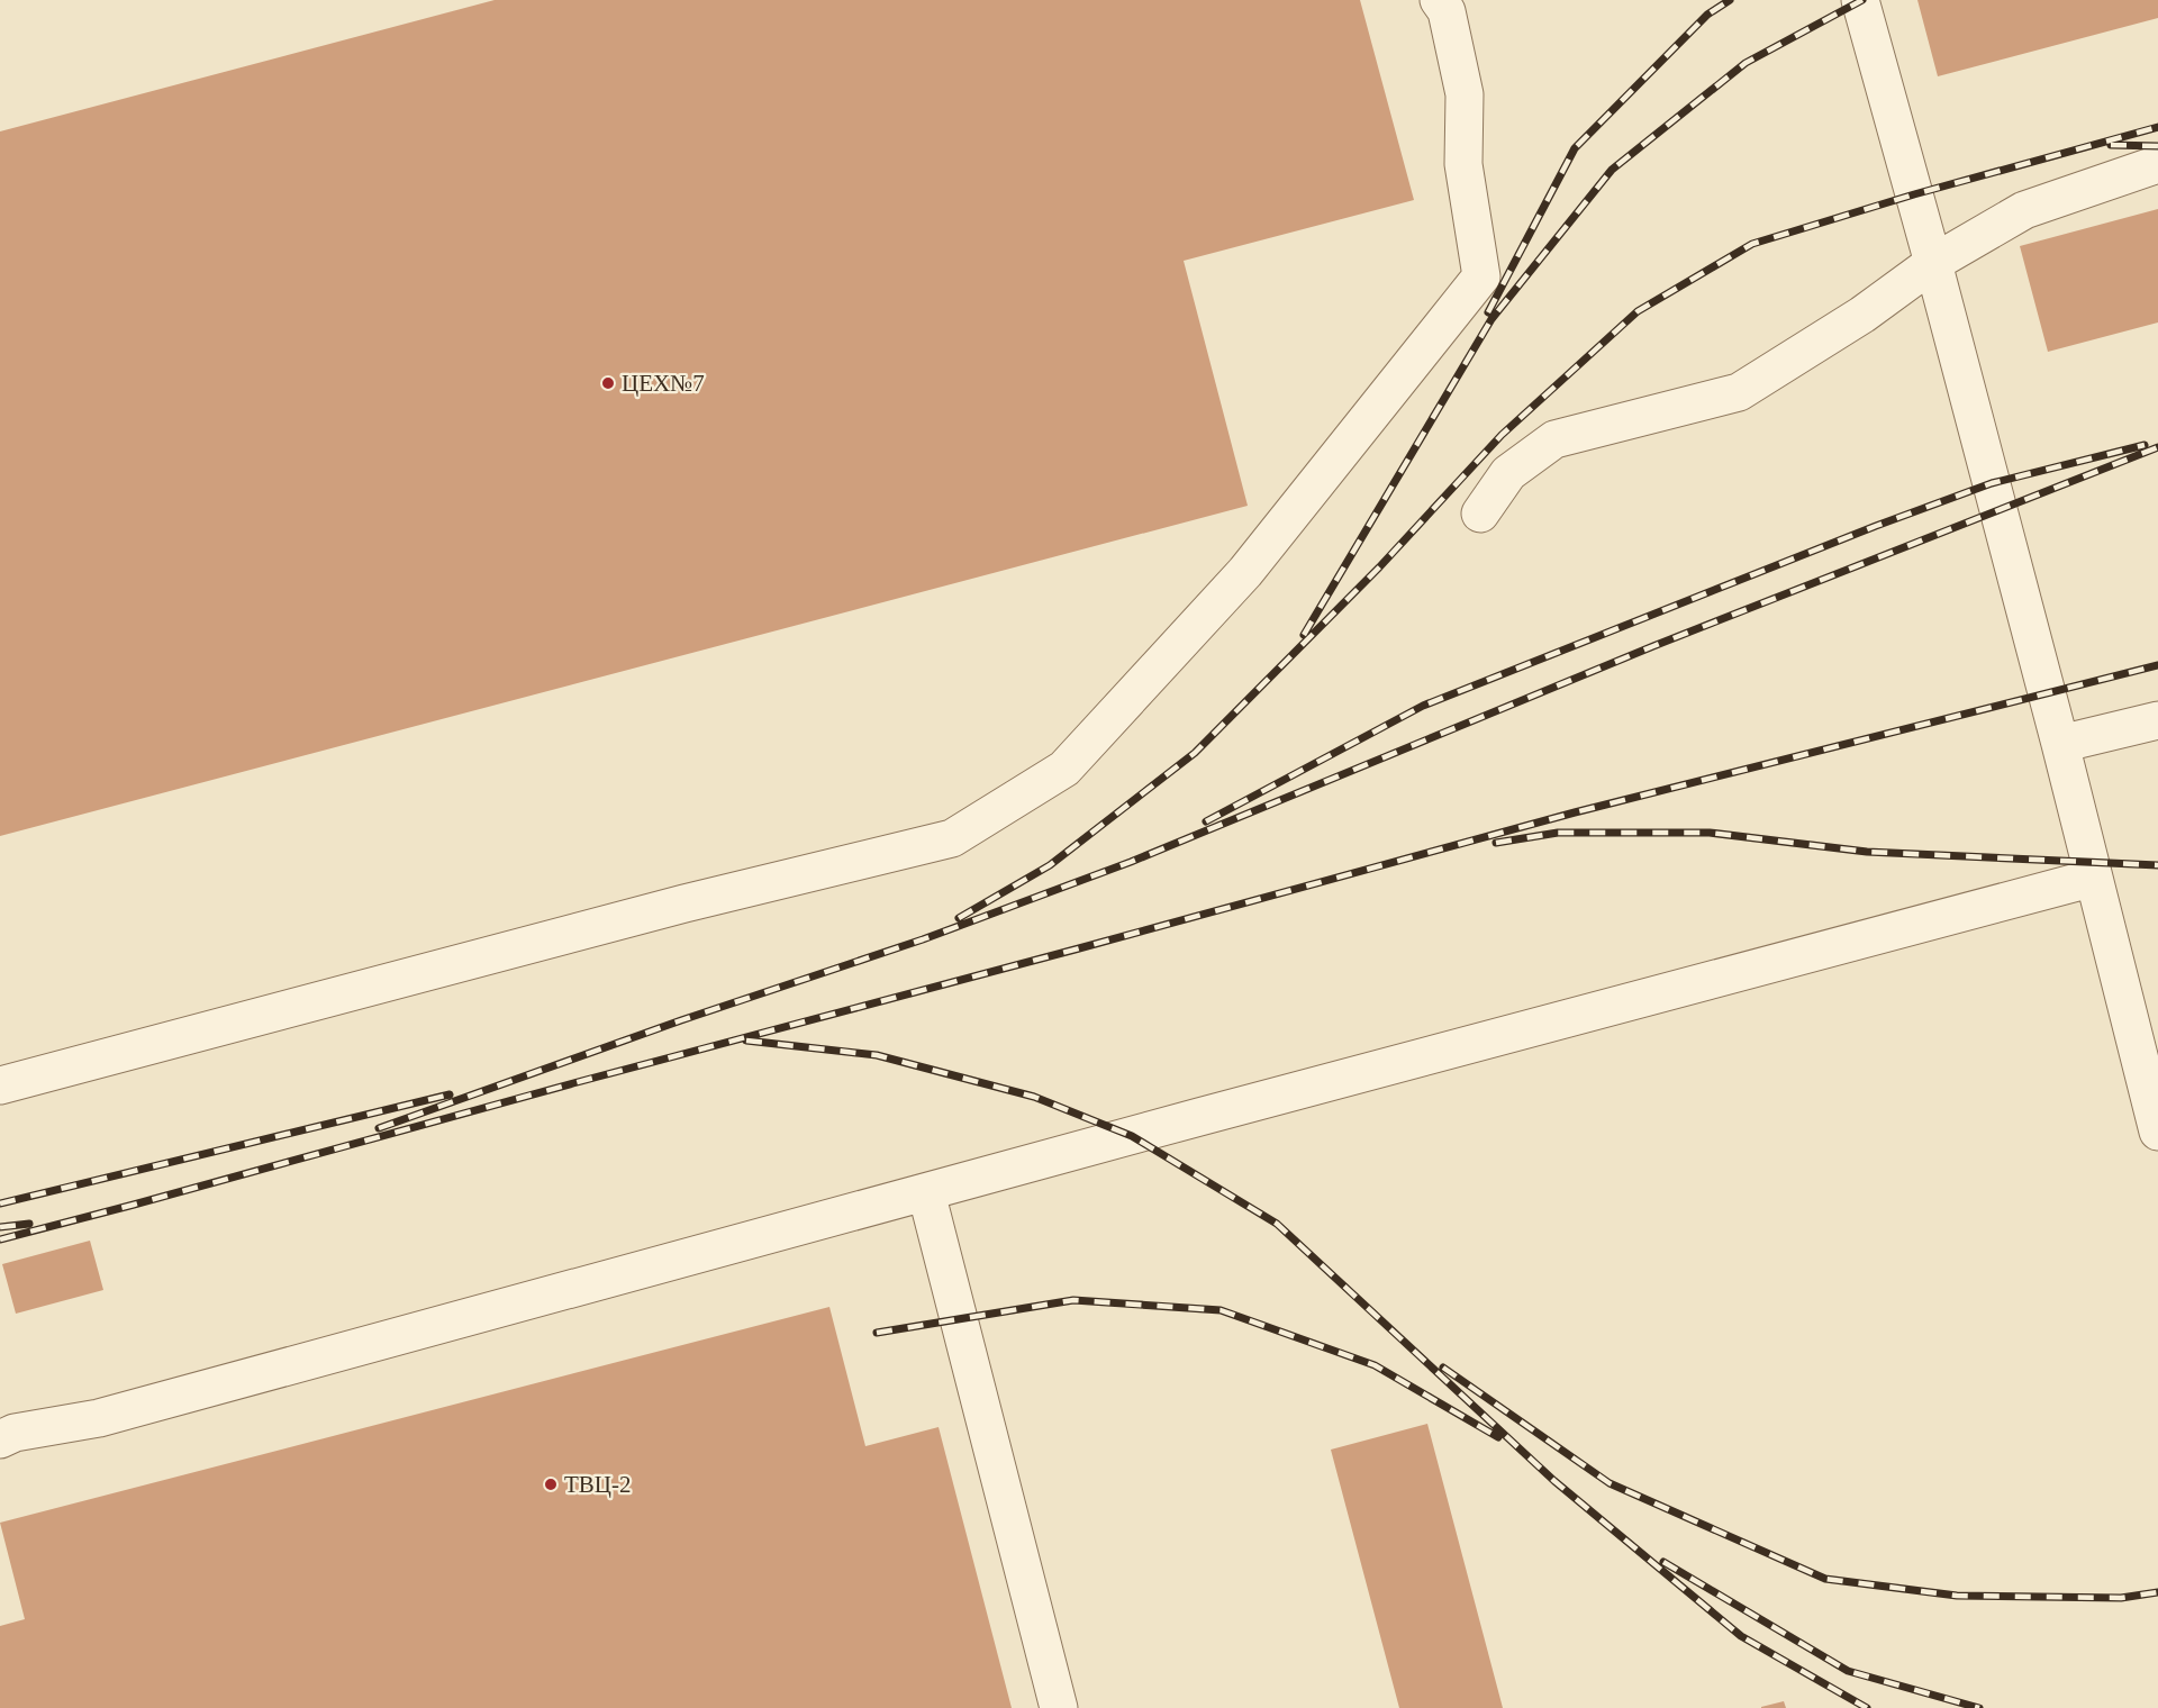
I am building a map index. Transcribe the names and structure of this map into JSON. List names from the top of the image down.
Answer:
{
  "places": ["ЦЕХ№7", "ТВЦ-2"]
}
